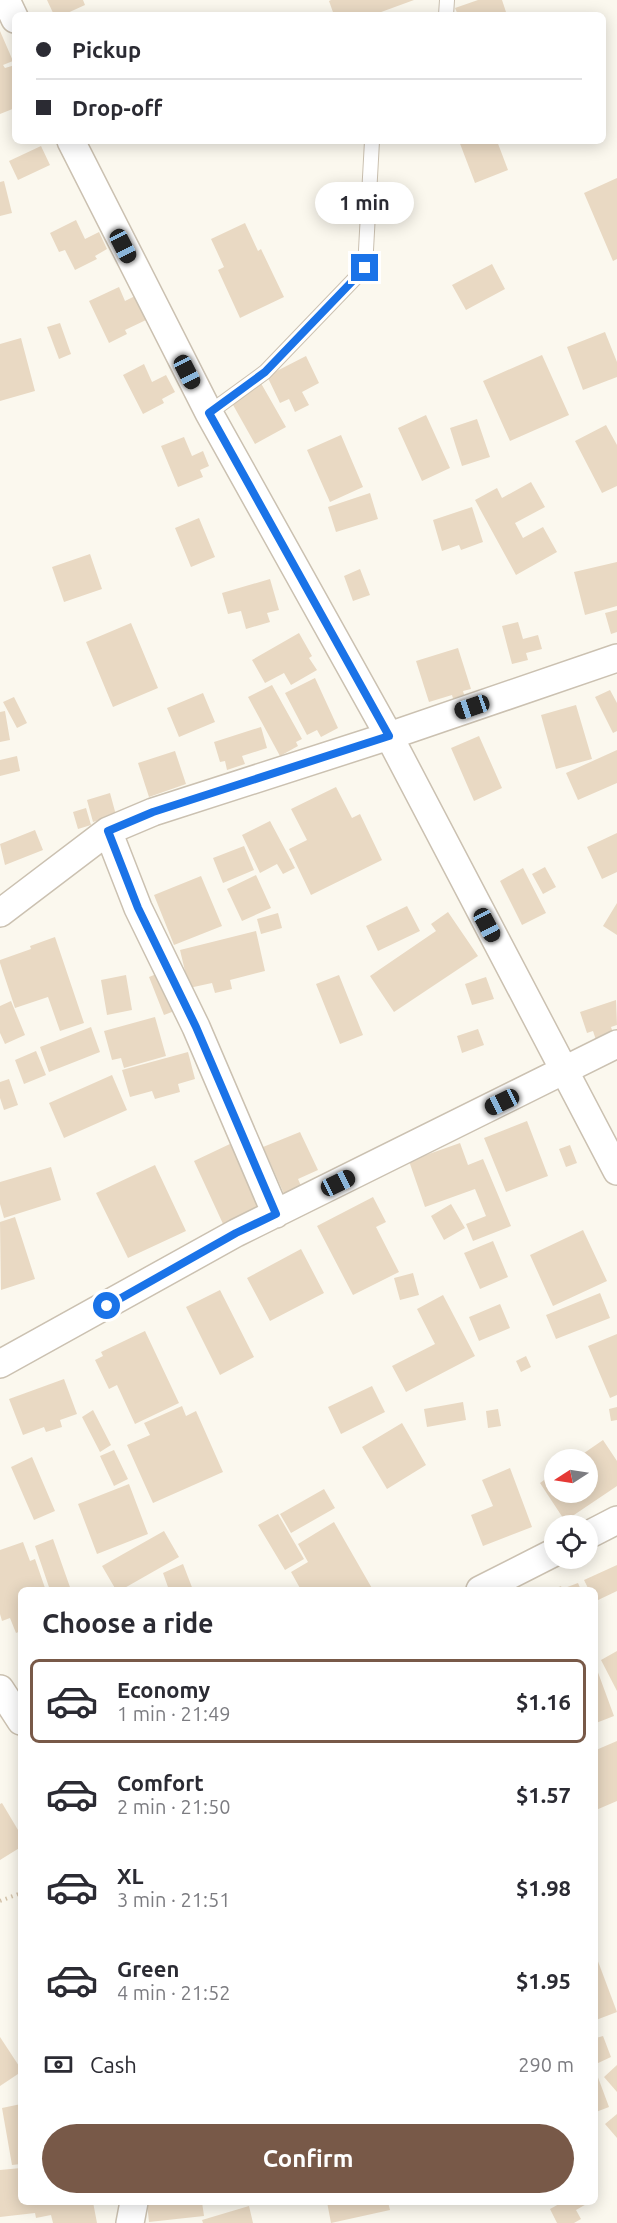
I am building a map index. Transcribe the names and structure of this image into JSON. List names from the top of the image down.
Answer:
{
  "north": "left",
  "page": {
    "banner": ["Pickup", "Drop-off"],
    "bubble": "1 min",
    "heading": "Choose a ride",
    "list": [
      {
        "name": "Economy",
        "note": "1 min · 21:49",
        "value": "$1.16"
      },
      {
        "name": "Comfort",
        "note": "2 min · 21:50",
        "value": "$1.57"
      },
      {
        "name": "XL",
        "note": "3 min · 21:51",
        "value": "$1.98"
      },
      {
        "name": "Green",
        "note": "4 min · 21:52",
        "value": "$1.95"
      }
    ],
    "pay": ["Cash", "290 m"],
    "buttons": "Confirm"
  }
}
